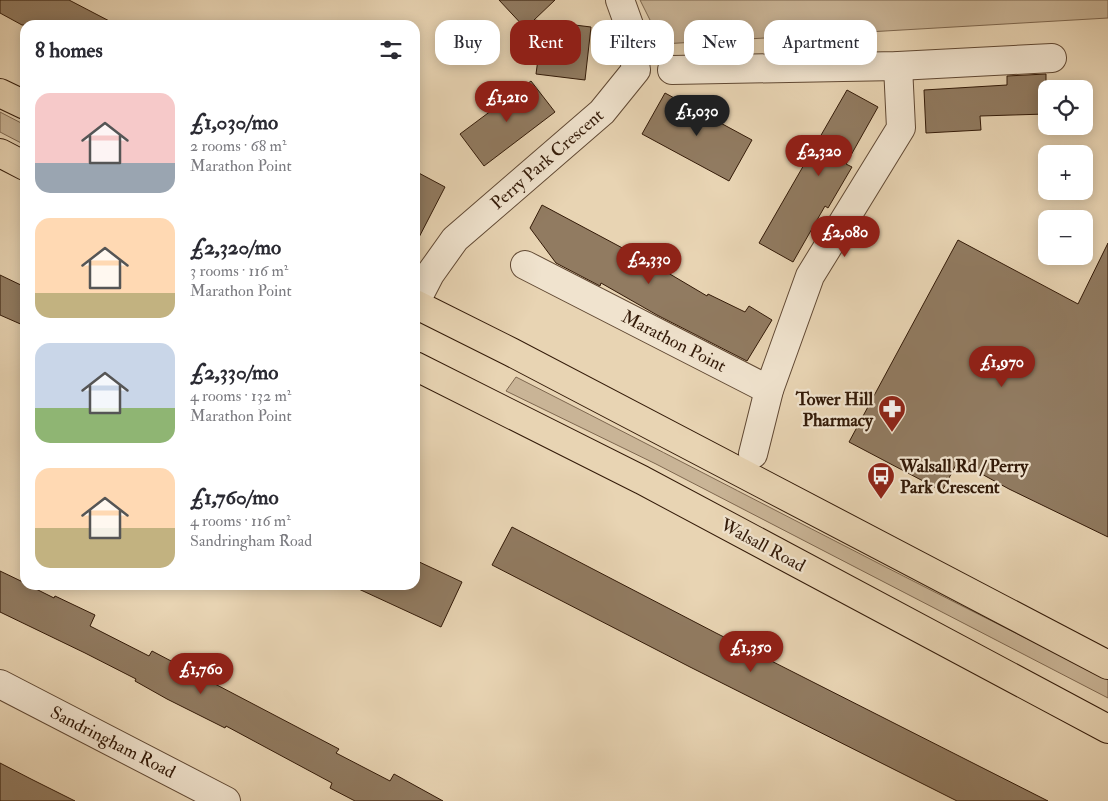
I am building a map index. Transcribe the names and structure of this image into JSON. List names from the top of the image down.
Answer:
{
  "streets": {
    "highway": ["Walsall Road"],
    "street": ["Perry Park Crescent", "Marathon Point", "Sandringham Road"]
  },
  "places": {
    "pharmacy": ["Tower Hill Pharmacy"],
    "bus stop": ["Walsall Rd / Perry Park Crescent"]
  },
  "page": {
    "chip": [
      "Buy",
      "Rent",
      "Filters",
      "New",
      "Apartment"
    ],
    "heading": "8 homes",
    "map_buttons": ["+", "−"],
    "list": [
      {
        "name": "£1,030/mo",
        "note": "2 rooms · 68 m² · Marathon Point"
      },
      {
        "name": "£2,320/mo",
        "note": "3 rooms · 116 m² · Marathon Point"
      },
      {
        "name": "£2,330/mo",
        "note": "4 rooms · 132 m² · Marathon Point"
      },
      {
        "name": "£1,760/mo",
        "note": "4 rooms · 116 m² · Sandringham Road"
      }
    ],
    "price": [
      "£1,210",
      "£1,030",
      "£2,320",
      "£2,080",
      "£2,330",
      "£1,970",
      "£1,350",
      "£1,760"
    ]
  }
}
